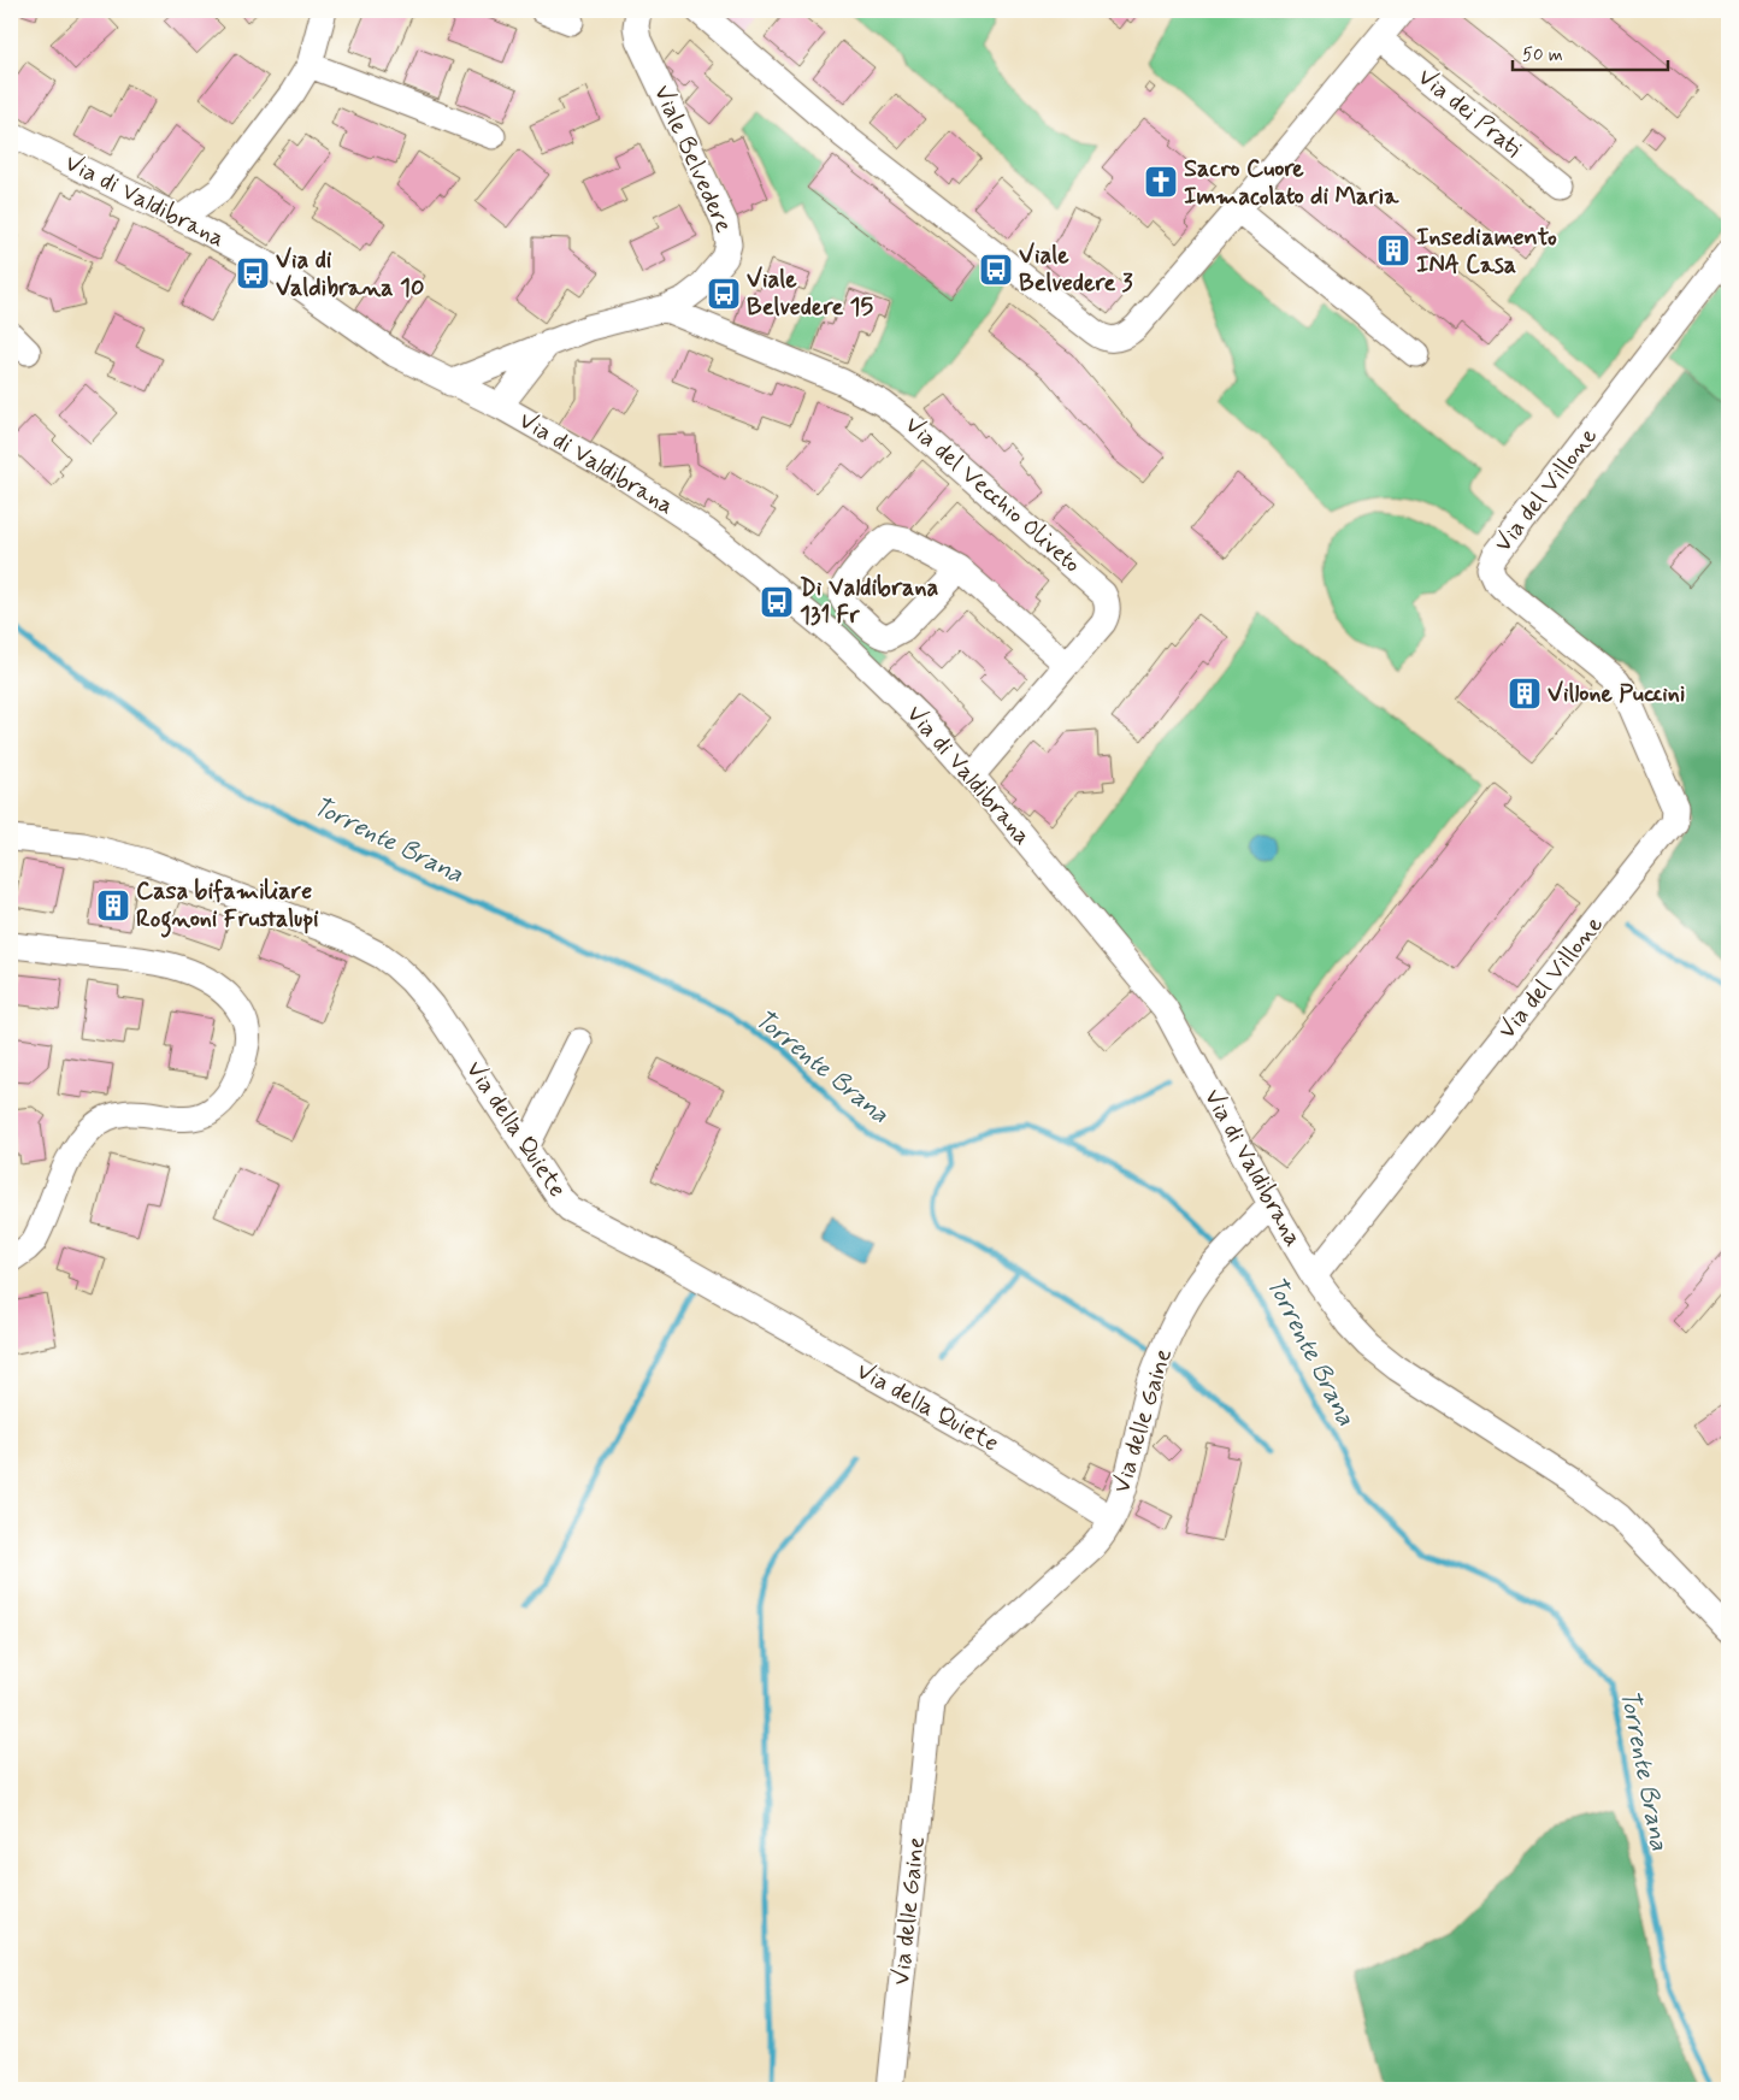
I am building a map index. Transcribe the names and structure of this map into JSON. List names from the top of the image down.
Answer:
{
  "streets": {
    "street": [
      "Via dei Prati",
      "Viale Belvedere",
      "Via di Valdibrana",
      "Via del Villone",
      "Via del Vecchio Oliveto",
      "Via della Quiete",
      "Via delle Gaine"
    ]
  },
  "crossings": [
    ["Viale Belvedere", "Via di Valdibrana"],
    ["Viale Belvedere", "Via del Vecchio Oliveto"],
    ["Via di Valdibrana", "Via del Villone"],
    ["Via di Valdibrana", "Via del Vecchio Oliveto"],
    ["Via di Valdibrana", "Via delle Gaine"],
    ["Via della Quiete", "Via delle Gaine"]
  ],
  "water": ["Torrente Brana"],
  "places": {
    "church": ["Sacro Cuore Immacolato di Maria"],
    "building": ["Insediamento INA Casa", "Villone Puccini", "Casa bifamiliare Rognoni Frustalupi"],
    "bus stop": [
      "Viale Belvedere 3",
      "Via di Valdibrana 10",
      "Viale Belvedere 15",
      "Di Valdibrana 131 Fr"
    ]
  },
  "scale_bar": "50 m"
}
